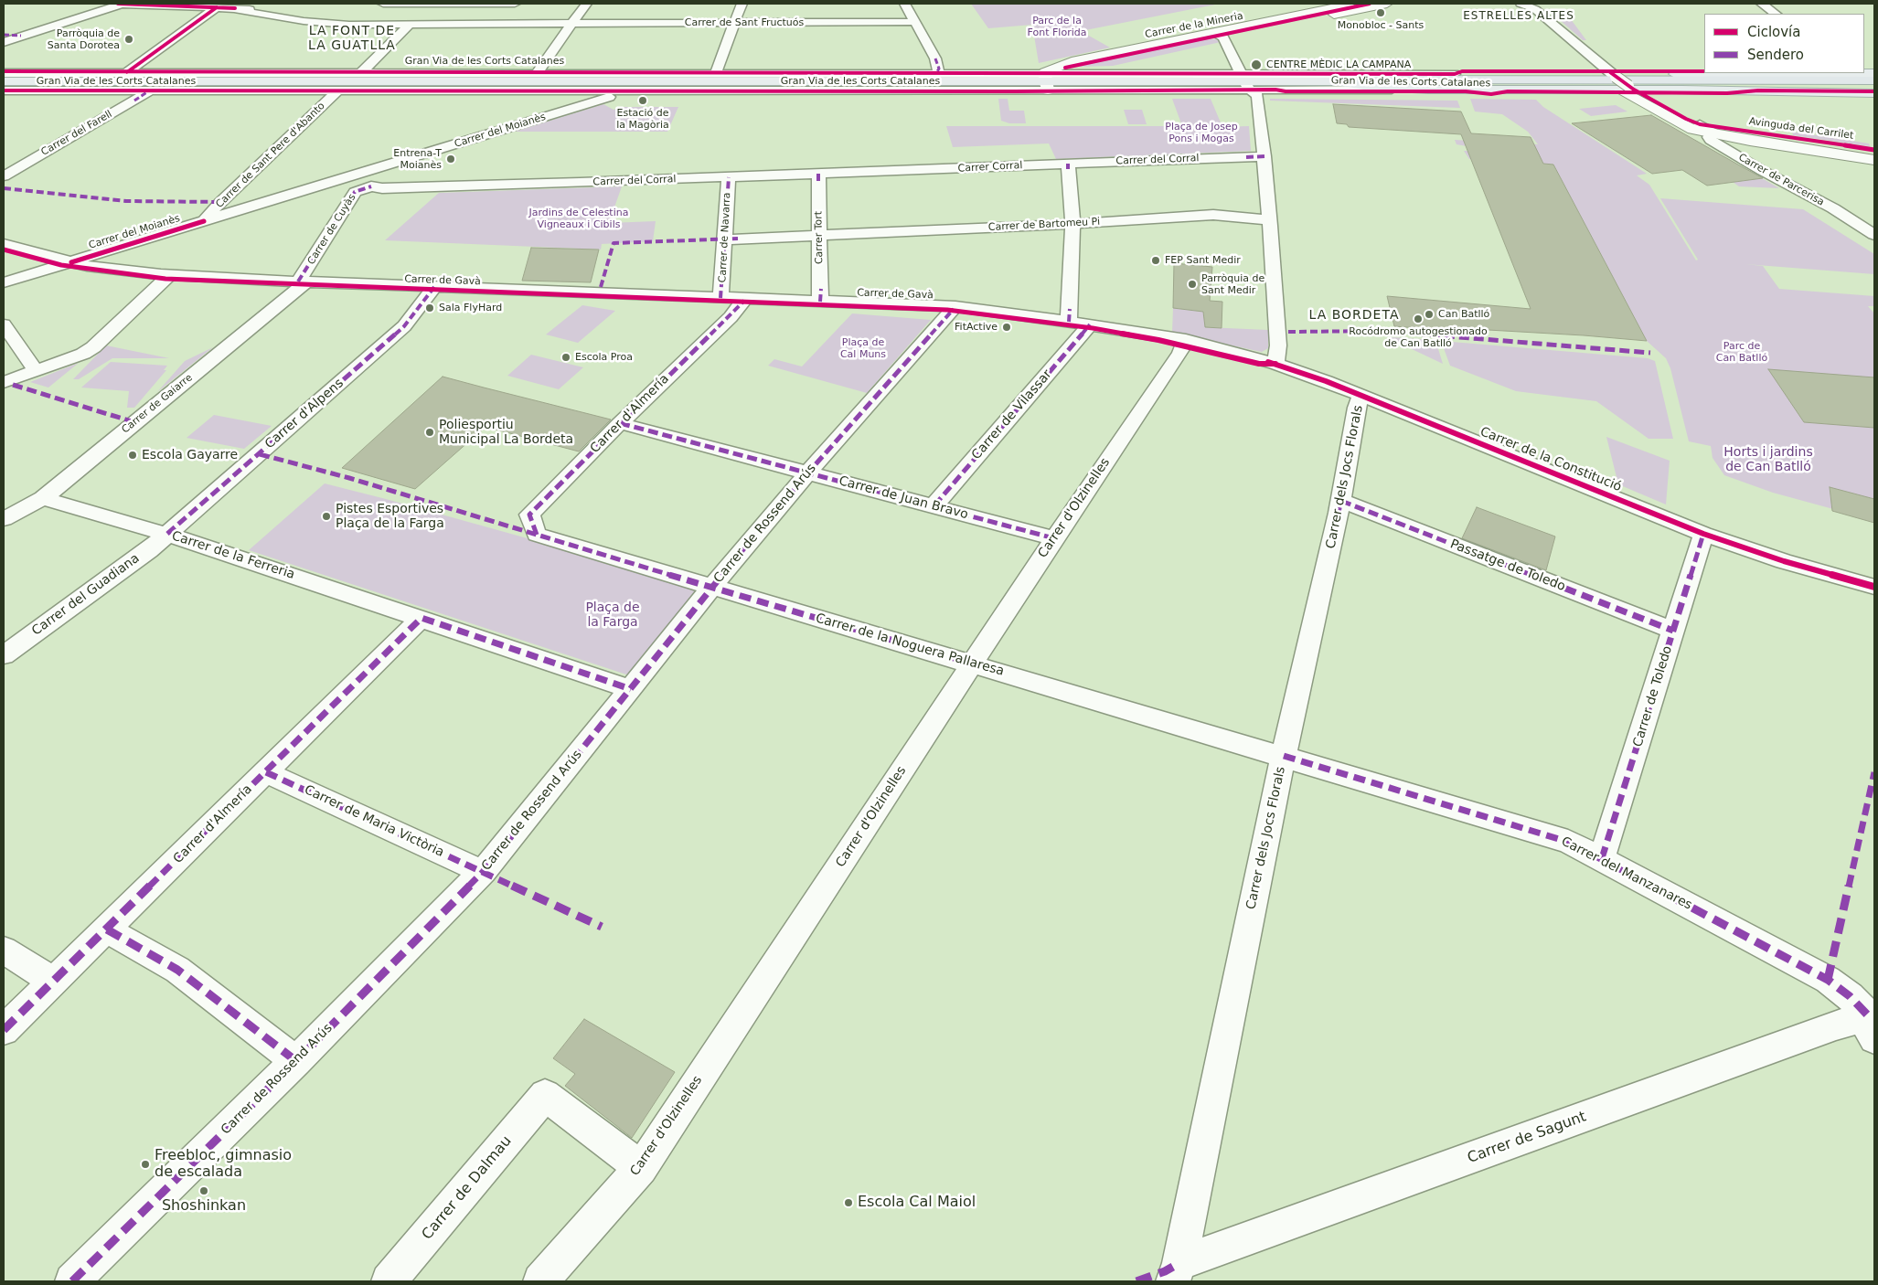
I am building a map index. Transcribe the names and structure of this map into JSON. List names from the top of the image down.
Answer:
{
  "streets": {
    "highway": ["Gran Via de les Corts Catalanes"],
    "street": [
      "Carrer de Sant Fructuós",
      "Carrer de la Mineria",
      "Avinguda del Carrilet",
      "Carrer del Moianès",
      "Carrer del Farell",
      "Carrer de Sant Pere d'Abanto",
      "Carrer del Corral",
      "Carrer Corral",
      "Carrer de Parcerisa",
      "Carrer de Bartomeu Pi",
      "Carrer de Cuyàs",
      "Carrer de Navarra",
      "Carrer Tort",
      "Carrer de Gavà",
      "Carrer de Gaiarre",
      "Carrer d'Alpens",
      "Carrer d'Almería",
      "Carrer de Vilassar",
      "Carrer de la Constitució",
      "Carrer dels Jocs Florals",
      "Carrer de Juan Bravo",
      "Carrer d'Olzinelles",
      "Carrer de Rossend Arús",
      "Carrer de la Ferreria",
      "Passatge de Toledo",
      "Carrer del Guadiana",
      "Carrer de la Noguera Pallaresa",
      "Carrer de Toledo",
      "Carrer de Maria Victòria",
      "Carrer del Manzanares",
      "Carrer de Sagunt",
      "Carrer de Dalmau"
    ]
  },
  "crossings": [
    ["Carrer de la Mineria", "Gran Via de les Corts Catalanes"],
    ["Avinguda del Carrilet", "Carrer de Parcerisa"],
    ["Carrer del Moianès", "Carrer de Sant Pere d'Abanto"],
    ["Carrer del Moianès", "Carrer de Gavà"],
    ["Carrer del Corral", "Carrer Corral"],
    ["Carrer del Corral", "Carrer de Cuyàs"],
    ["Carrer del Corral", "Carrer de Navarra"],
    ["Carrer del Corral", "Carrer Tort"],
    ["Carrer de Bartomeu Pi", "Carrer de Navarra"],
    ["Carrer de Bartomeu Pi", "Carrer Tort"],
    ["Carrer de Cuyàs", "Carrer de Gavà"],
    ["Carrer de Cuyàs", "Carrer de Gaiarre"],
    ["Carrer de Navarra", "Carrer de Gavà"],
    ["Carrer Tort", "Carrer de Gavà"],
    ["Carrer de Gavà", "Carrer de Gaiarre"],
    ["Carrer de Gavà", "Carrer d'Alpens"],
    ["Carrer de Gavà", "Carrer d'Almería"],
    ["Carrer de Gavà", "Carrer de la Constitució"],
    ["Carrer de Gavà", "Carrer de Rossend Arús"],
    ["Carrer de Gaiarre", "Carrer de la Ferreria"],
    ["Carrer d'Alpens", "Carrer de la Ferreria"],
    ["Carrer d'Alpens", "Carrer del Guadiana"],
    ["Carrer d'Almería", "Carrer de Juan Bravo"],
    ["Carrer d'Almería", "Carrer de la Ferreria"],
    ["Carrer d'Almería", "Carrer de la Noguera Pallaresa"],
    ["Carrer d'Almería", "Carrer de Maria Victòria"],
    ["Carrer de Vilassar", "Carrer de la Constitució"],
    ["Carrer de Vilassar", "Carrer de Juan Bravo"],
    ["Carrer de la Constitució", "Carrer dels Jocs Florals"],
    ["Carrer de la Constitució", "Carrer d'Olzinelles"],
    ["Carrer de la Constitució", "Carrer de Toledo"],
    ["Carrer dels Jocs Florals", "Passatge de Toledo"],
    ["Carrer dels Jocs Florals", "Carrer de la Noguera Pallaresa"],
    ["Carrer dels Jocs Florals", "Carrer del Manzanares"],
    ["Carrer dels Jocs Florals", "Carrer de Sagunt"],
    ["Carrer de Juan Bravo", "Carrer d'Olzinelles"],
    ["Carrer de Juan Bravo", "Carrer de Rossend Arús"],
    ["Carrer d'Olzinelles", "Carrer de la Noguera Pallaresa"],
    ["Carrer d'Olzinelles", "Carrer de Dalmau"],
    ["Carrer de Rossend Arús", "Carrer de la Noguera Pallaresa"],
    ["Carrer de Rossend Arús", "Carrer de Maria Victòria"],
    ["Carrer de la Ferreria", "Carrer del Guadiana"],
    ["Passatge de Toledo", "Carrer de Toledo"],
    ["Carrer de la Noguera Pallaresa", "Carrer del Manzanares"],
    ["Carrer de Toledo", "Carrer del Manzanares"],
    ["Carrer del Manzanares", "Carrer de Sagunt"]
  ],
  "districts": ["ESTRELLES ALTES", "LA FONT DE LA GUATLLA", "LA BORDETA"],
  "parks": [
    "Parc de la Font Florida",
    "Plaça de Josep Pons i Mogas",
    "Jardins de Celestina Vigneaux i Cibils",
    "Plaça de Cal Muns",
    "Parc de Can Batlló",
    "Horts i jardins de Can Batlló",
    "Plaça de la Farga"
  ],
  "places": [
    "Monobloc - Sants",
    "Parròquia de Santa Dorotea",
    "CENTRE MÈDIC LA CAMPANA",
    "Estació de la Magòria",
    "Entrena-T Moianès",
    "FEP Sant Medir",
    "Parròquia de Sant Medir",
    "Sala FlyHard",
    "Can Batlló",
    "Rocódromo autogestionado de Can Batlló",
    "FitActive",
    "Escola Proa",
    "Poliesportiu Municipal La Bordeta",
    "Escola Gayarre",
    "Pistes Esportives Plaça de la Farga",
    "Freebloc, gimnasio de escalada",
    "Shoshinkan",
    "Escola Cal Maiol"
  ],
  "legend": ["Ciclovía", "Sendero"]
}
